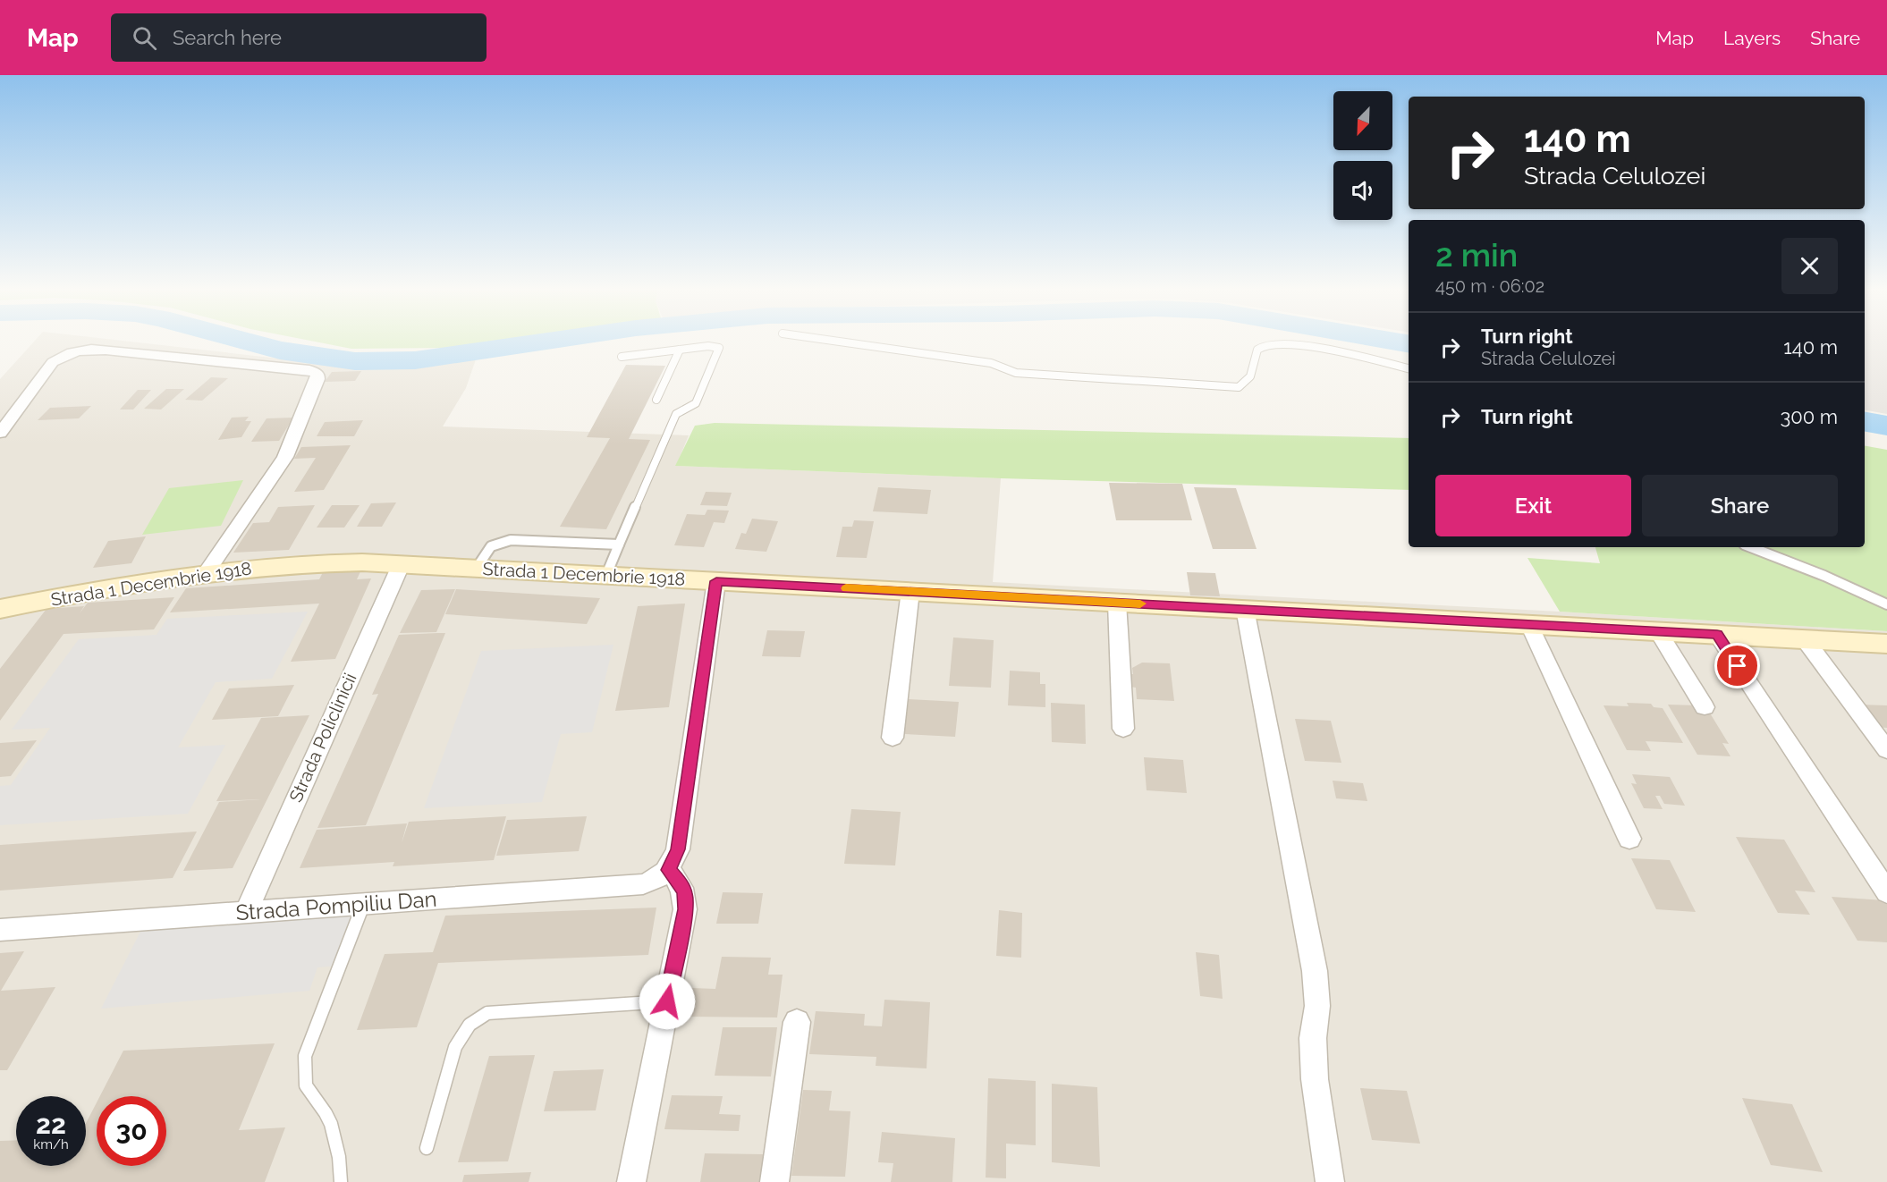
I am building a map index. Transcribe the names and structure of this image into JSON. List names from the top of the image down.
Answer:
{
  "streets": {
    "street": ["Strada 1 Decembrie 1918", "Strada Policlinicii", "Strada Pompiliu Dan"]
  },
  "crossings": [
    ["Strada 1 Decembrie 1918", "Strada Policlinicii"],
    ["Strada Policlinicii", "Strada Pompiliu Dan"]
  ],
  "north": "bottom left",
  "page": {
    "header": "Map",
    "search": "Search here",
    "nav": ["Map", "Layers", "Share"],
    "turn": ["140 m", "Strada Celulozei"],
    "heading": ["2 min", "450 m · 06:02"],
    "list": [
      {
        "name": "Turn right",
        "note": "Strada Celulozei",
        "value": "140 m"
      },
      {
        "name": "Turn right",
        "value": "300 m"
      }
    ],
    "buttons": ["Exit", "Share"],
    "speed": "22 km/h",
    "limit": "30"
  }
}
